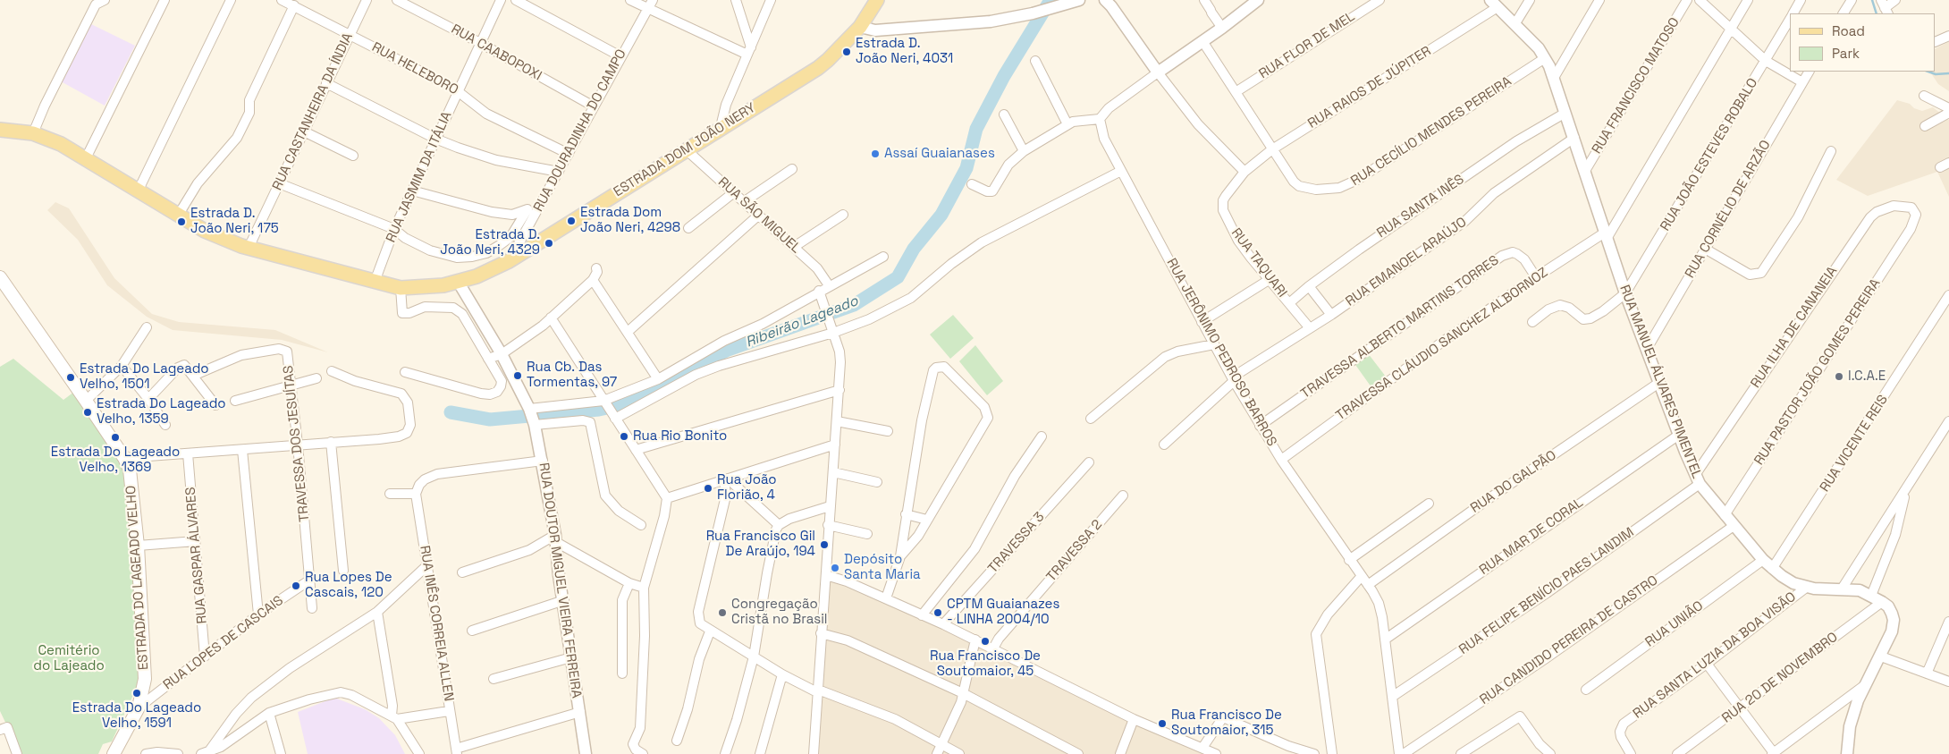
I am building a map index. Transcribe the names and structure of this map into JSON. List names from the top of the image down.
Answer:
{
  "streets": {
    "main road": ["ESTRADA DOM JOÃO NERY", "ESTRADA DO LAGEADO VELHO"],
    "street": [
      "RUA FLOR DE MEL",
      "RUA CAABOPOXI",
      "RUA HELEBORO",
      "RUA FRANCISCO MATOSO",
      "RUA RAIOS DE JÚPITER",
      "RUA CASTANHEIRA DA ÍNDIA",
      "RUA DOURADINHA DO CAMPO",
      "RUA CECÍLIO MENDES PEREIRA",
      "RUA JOÃO ESTEVES ROBALO",
      "RUA JASMIM DA ITÁLIA",
      "RUA SANTA INÊS",
      "RUA CORNÉLIO DE ARZÃO",
      "RUA SÃO MIGUEL",
      "RUA EMANOEL ARAÚJO",
      "RUA TAQUARI",
      "TRAVESSA ALBERTO MARTINS TORRES",
      "RUA ILHA DE CANANEIA",
      "TRAVESSA CLÁUDIO SANCHEZ ALBORNOZ",
      "RUA JERÔNIMO PEDROSO BARROS",
      "RUA PASTOR JOÃO GOMES PEREIRA",
      "RUA MANUEL ÁLVARES PIMENTEL",
      "TRAVESSA DOS JESUÍTAS",
      "RUA VICENTE REIS",
      "RUA DO GALPÃO",
      "RUA MAR DE CORAL",
      "TRAVESSA 3",
      "TRAVESSA 2",
      "RUA GASPAR ÁLVARES",
      "RUA DOUTOR MIGUEL VIEIRA FERREIRA",
      "RUA FELIPE BENÍCIO PAES LANDIM",
      "RUA INÊS CORREIA ALLEN",
      "RUA UNIÃO",
      "RUA CANDIDO PEREIRA DE CASTRO",
      "RUA LOPES DE CASCAIS",
      "RUA SANTA LUZIA DA BOA VISÃO",
      "RUA 20 DE NOVEMBRO"
    ]
  },
  "crossings": [
    ["RUA FLOR DE MEL", "RUA CECÍLIO MENDES PEREIRA"],
    ["RUA CAABOPOXI", "RUA DOURADINHA DO CAMPO"],
    ["RUA CAABOPOXI", "RUA JASMIM DA ITÁLIA"],
    ["RUA HELEBORO", "RUA CASTANHEIRA DA ÍNDIA"],
    ["RUA HELEBORO", "RUA DOURADINHA DO CAMPO"],
    ["RUA HELEBORO", "RUA JASMIM DA ITÁLIA"],
    ["RUA FRANCISCO MATOSO", "RUA MANUEL ÁLVARES PIMENTEL"],
    ["RUA RAIOS DE JÚPITER", "RUA CECÍLIO MENDES PEREIRA"],
    ["RUA RAIOS DE JÚPITER", "RUA TAQUARI"],
    ["RUA RAIOS DE JÚPITER", "RUA MANUEL ÁLVARES PIMENTEL"],
    ["RUA CASTANHEIRA DA ÍNDIA", "ESTRADA DOM JOÃO NERY"],
    ["RUA DOURADINHA DO CAMPO", "ESTRADA DOM JOÃO NERY"],
    ["RUA CECÍLIO MENDES PEREIRA", "RUA MANUEL ÁLVARES PIMENTEL"],
    ["ESTRADA DOM JOÃO NERY", "RUA JASMIM DA ITÁLIA"],
    ["ESTRADA DOM JOÃO NERY", "RUA SÃO MIGUEL"],
    ["ESTRADA DOM JOÃO NERY", "RUA DOUTOR MIGUEL VIEIRA FERREIRA"],
    ["RUA JOÃO ESTEVES ROBALO", "RUA MANUEL ÁLVARES PIMENTEL"],
    ["RUA SANTA INÊS", "RUA TAQUARI"],
    ["RUA SANTA INÊS", "RUA MANUEL ÁLVARES PIMENTEL"],
    ["RUA CORNÉLIO DE ARZÃO", "RUA MANUEL ÁLVARES PIMENTEL"],
    ["RUA EMANOEL ARAÚJO", "RUA TAQUARI"],
    ["RUA EMANOEL ARAÚJO", "RUA JERÔNIMO PEDROSO BARROS"],
    ["RUA EMANOEL ARAÚJO", "RUA MANUEL ÁLVARES PIMENTEL"],
    ["TRAVESSA ALBERTO MARTINS TORRES", "TRAVESSA CLÁUDIO SANCHEZ ALBORNOZ"],
    ["TRAVESSA ALBERTO MARTINS TORRES", "RUA JERÔNIMO PEDROSO BARROS"],
    ["RUA ILHA DE CANANEIA", "RUA PASTOR JOÃO GOMES PEREIRA"],
    ["RUA ILHA DE CANANEIA", "RUA MANUEL ÁLVARES PIMENTEL"],
    ["RUA ILHA DE CANANEIA", "RUA FELIPE BENÍCIO PAES LANDIM"],
    ["TRAVESSA CLÁUDIO SANCHEZ ALBORNOZ", "RUA JERÔNIMO PEDROSO BARROS"],
    ["TRAVESSA CLÁUDIO SANCHEZ ALBORNOZ", "RUA MANUEL ÁLVARES PIMENTEL"],
    ["RUA JERÔNIMO PEDROSO BARROS", "RUA DO GALPÃO"],
    ["RUA JERÔNIMO PEDROSO BARROS", "RUA MAR DE CORAL"],
    ["RUA JERÔNIMO PEDROSO BARROS", "RUA FELIPE BENÍCIO PAES LANDIM"],
    ["RUA PASTOR JOÃO GOMES PEREIRA", "RUA MANUEL ÁLVARES PIMENTEL"],
    ["RUA MANUEL ÁLVARES PIMENTEL", "RUA VICENTE REIS"],
    ["RUA MANUEL ÁLVARES PIMENTEL", "RUA DO GALPÃO"],
    ["RUA MANUEL ÁLVARES PIMENTEL", "RUA MAR DE CORAL"],
    ["RUA MANUEL ÁLVARES PIMENTEL", "RUA FELIPE BENÍCIO PAES LANDIM"],
    ["RUA MANUEL ÁLVARES PIMENTEL", "RUA UNIÃO"],
    ["RUA MANUEL ÁLVARES PIMENTEL", "RUA CANDIDO PEREIRA DE CASTRO"],
    ["RUA MANUEL ÁLVARES PIMENTEL", "RUA SANTA LUZIA DA BOA VISÃO"],
    ["RUA MANUEL ÁLVARES PIMENTEL", "RUA 20 DE NOVEMBRO"],
    ["TRAVESSA DOS JESUÍTAS", "RUA LOPES DE CASCAIS"],
    ["RUA GASPAR ÁLVARES", "RUA LOPES DE CASCAIS"],
    ["ESTRADA DO LAGEADO VELHO", "RUA LOPES DE CASCAIS"]
  ],
  "water": ["Ribeirão Lageado"],
  "parks": ["Cemitério do Lajeado"],
  "places": [
    "Estrada D. João Neri, 4031",
    "Assaí Guaianases",
    "Estrada Dom João Neri, 4298",
    "Estrada D. João Neri, 175",
    "Estrada D. João Neri, 4329",
    "Rua Cb. Das Tormentas, 97",
    "I.C.A.E",
    "Estrada Do Lageado Velho, 1501",
    "Estrada Do Lageado Velho, 1359",
    "Rua Rio Bonito",
    "Estrada Do Lageado Velho, 1369",
    "Rua João Florião, 4",
    "Rua Francisco Gil De Araújo, 194",
    "Depósito Santa Maria",
    "Rua Lopes De Cascais, 120",
    "Congregação Cristã no Brasil",
    "CPTM Guaianazes - LINHA 2004/10",
    "Rua Francisco De Soutomaior, 45",
    "Estrada Do Lageado Velho, 1591",
    "Rua Francisco De Soutomaior, 315"
  ],
  "legend": ["Road", "Park"]
}
